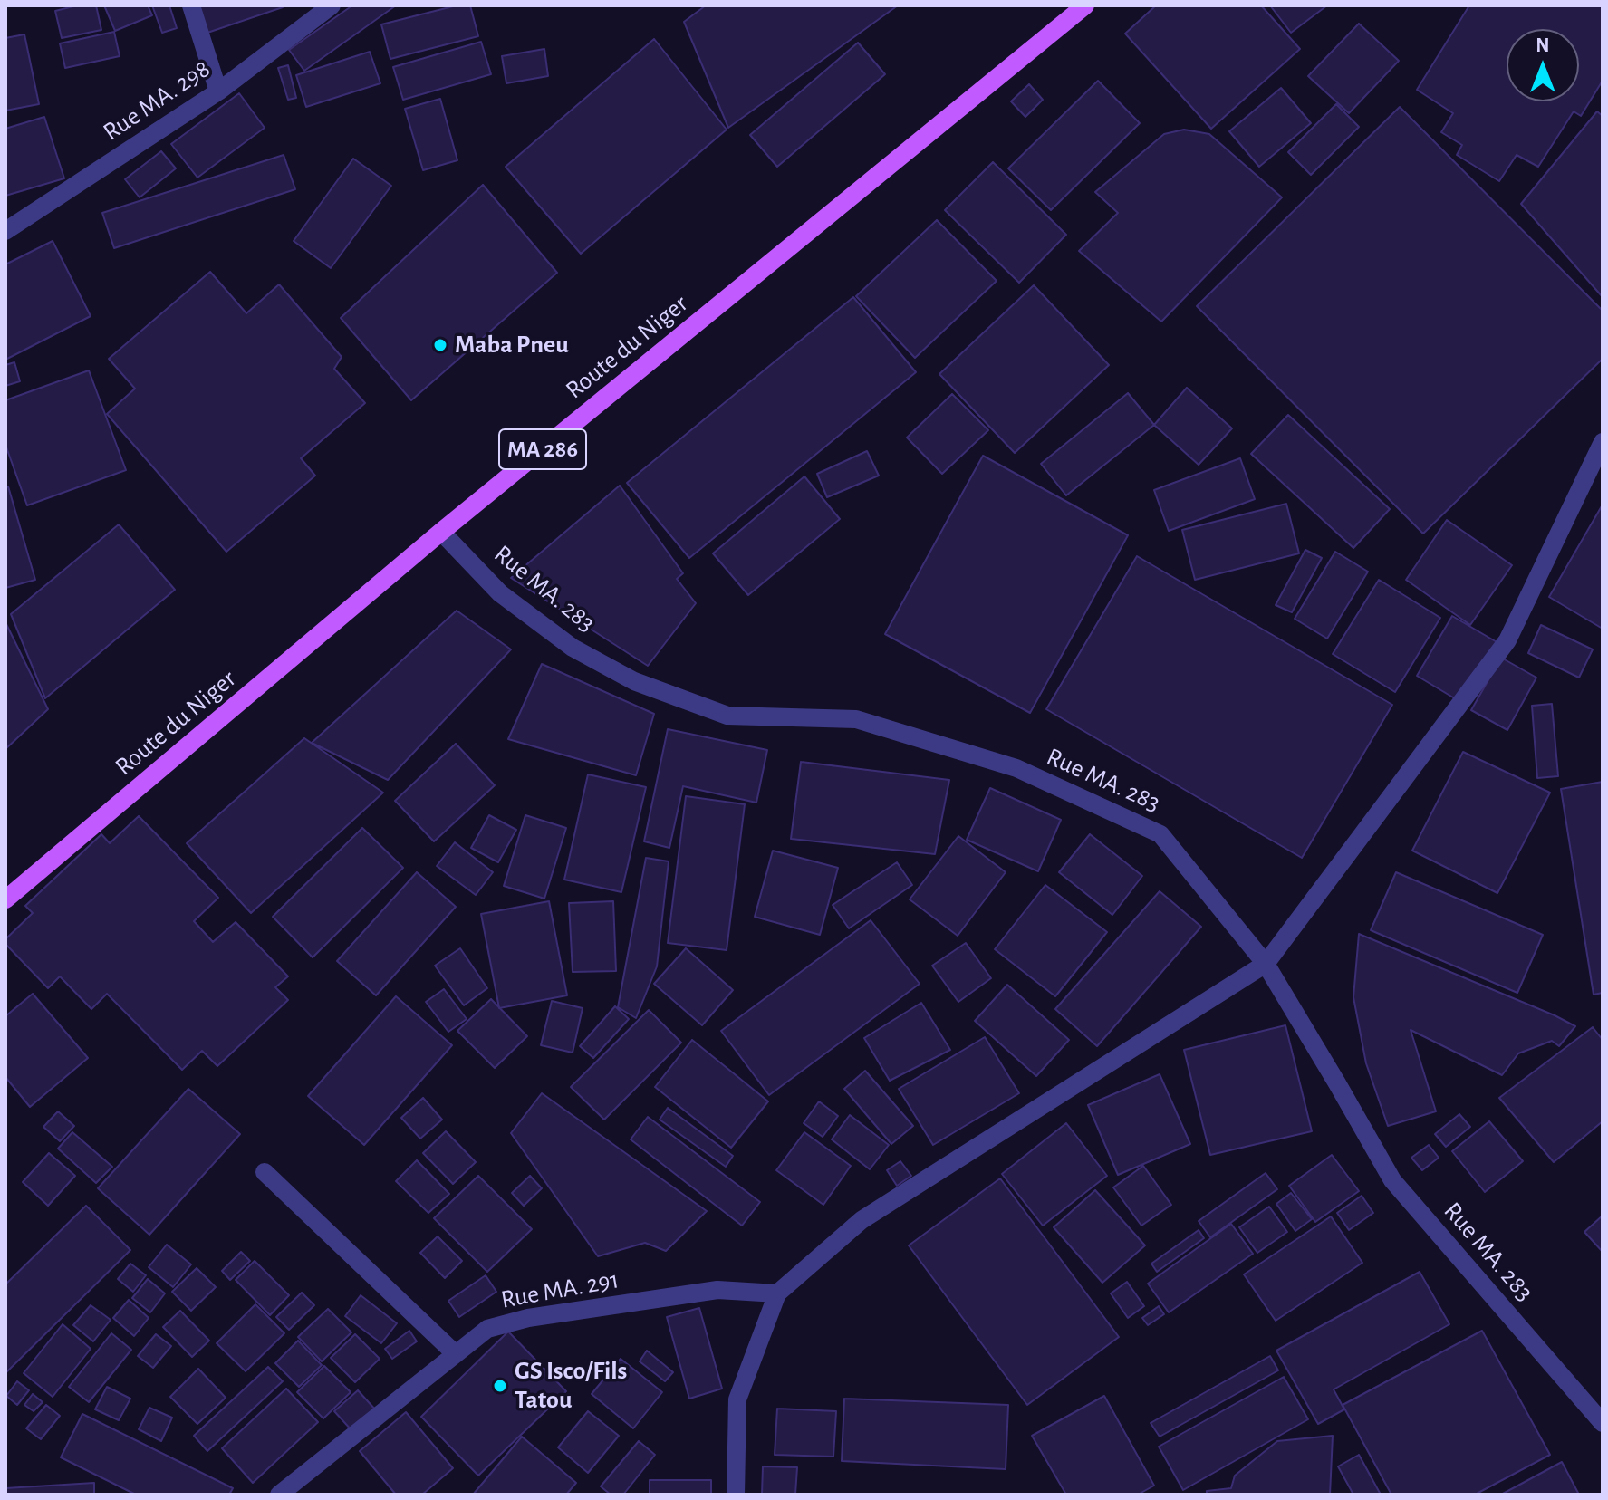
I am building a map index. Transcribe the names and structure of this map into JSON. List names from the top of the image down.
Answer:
{
  "streets": {
    "main road": ["Route du Niger", "MA 286"],
    "street": ["Rue MA. 298", "Rue MA. 283", "Rue MA. 291"]
  },
  "crossings": [
    ["Route du Niger", "Rue MA. 283"]
  ],
  "places": ["Maba Pneu", "GS Isco/Fils Tatou"],
  "north": "top"
}
